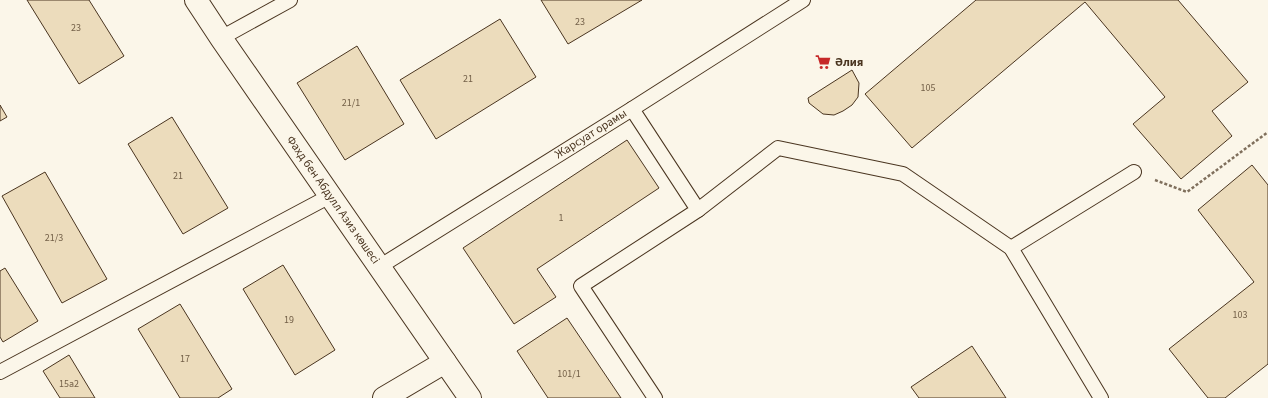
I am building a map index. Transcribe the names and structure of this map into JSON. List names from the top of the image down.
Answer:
{
  "streets": {
    "street": ["Фахд бен Абдулл Азиз көшесі"],
    "lane": ["Жарсуат орамы"]
  },
  "crossings": [
    ["Жарсуат орамы", "Фахд бен Абдулл Азиз көшесі"]
  ],
  "places": {
    "supermarket": ["Әлия"]
  },
  "house_numbers": [
    "23",
    "23",
    "21",
    "105",
    "21/1",
    "21",
    "1",
    "21/3",
    "103",
    "19",
    "17",
    "101/1",
    "15а2"
  ]
}
